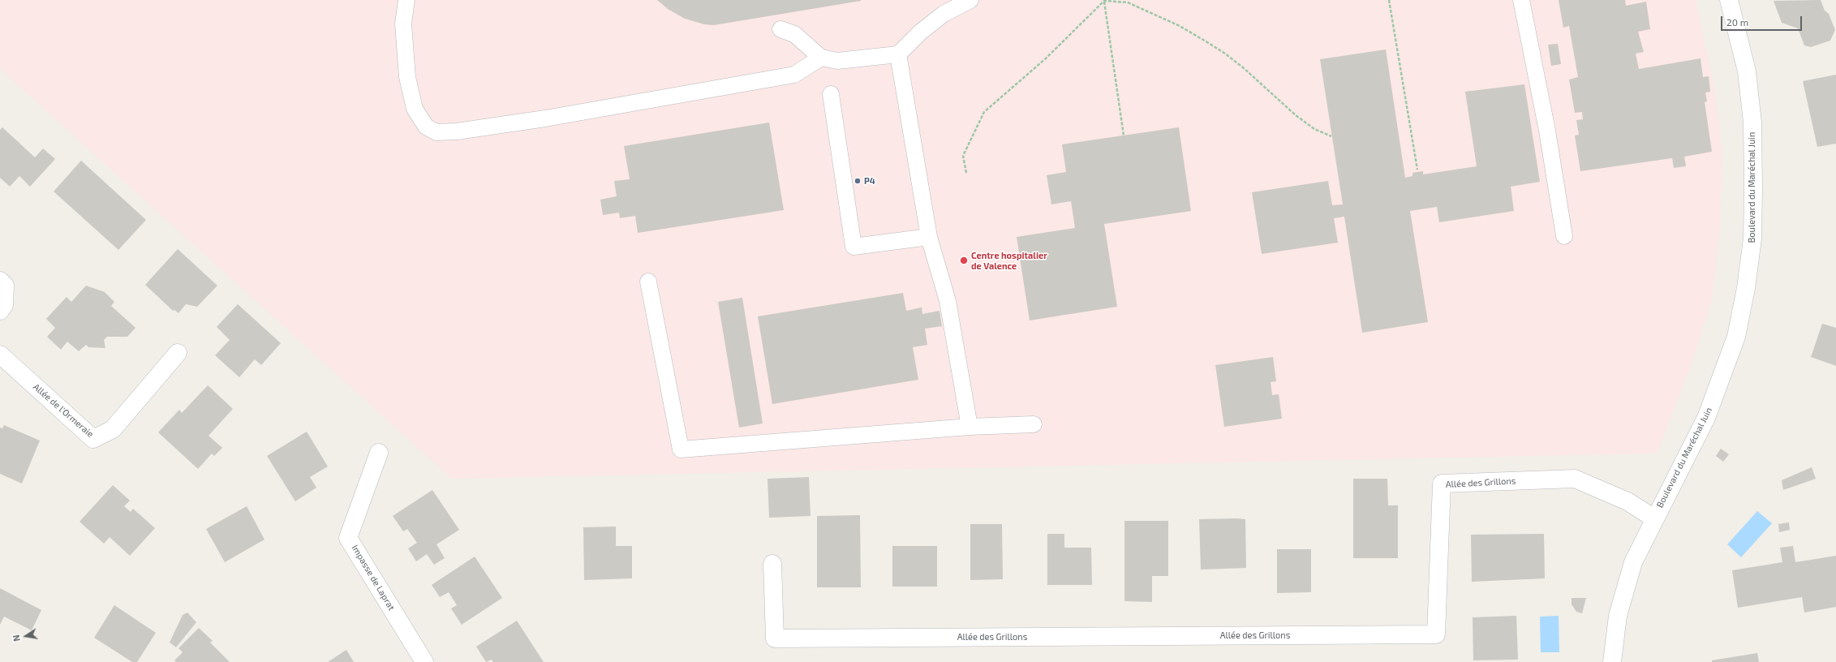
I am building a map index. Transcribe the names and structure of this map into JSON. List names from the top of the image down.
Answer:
{
  "streets": {
    "street": [
      "Boulevard du Maréchal Juin",
      "Allée de l'Ormeraie",
      "Allée des Grillons",
      "Impasse de Laprat"
    ]
  },
  "crossings": [
    ["Boulevard du Maréchal Juin", "Allée des Grillons"]
  ],
  "places": ["P4", "Centre hospitalier de Valence"],
  "scale_bar": "20 m",
  "north": "left"
}
